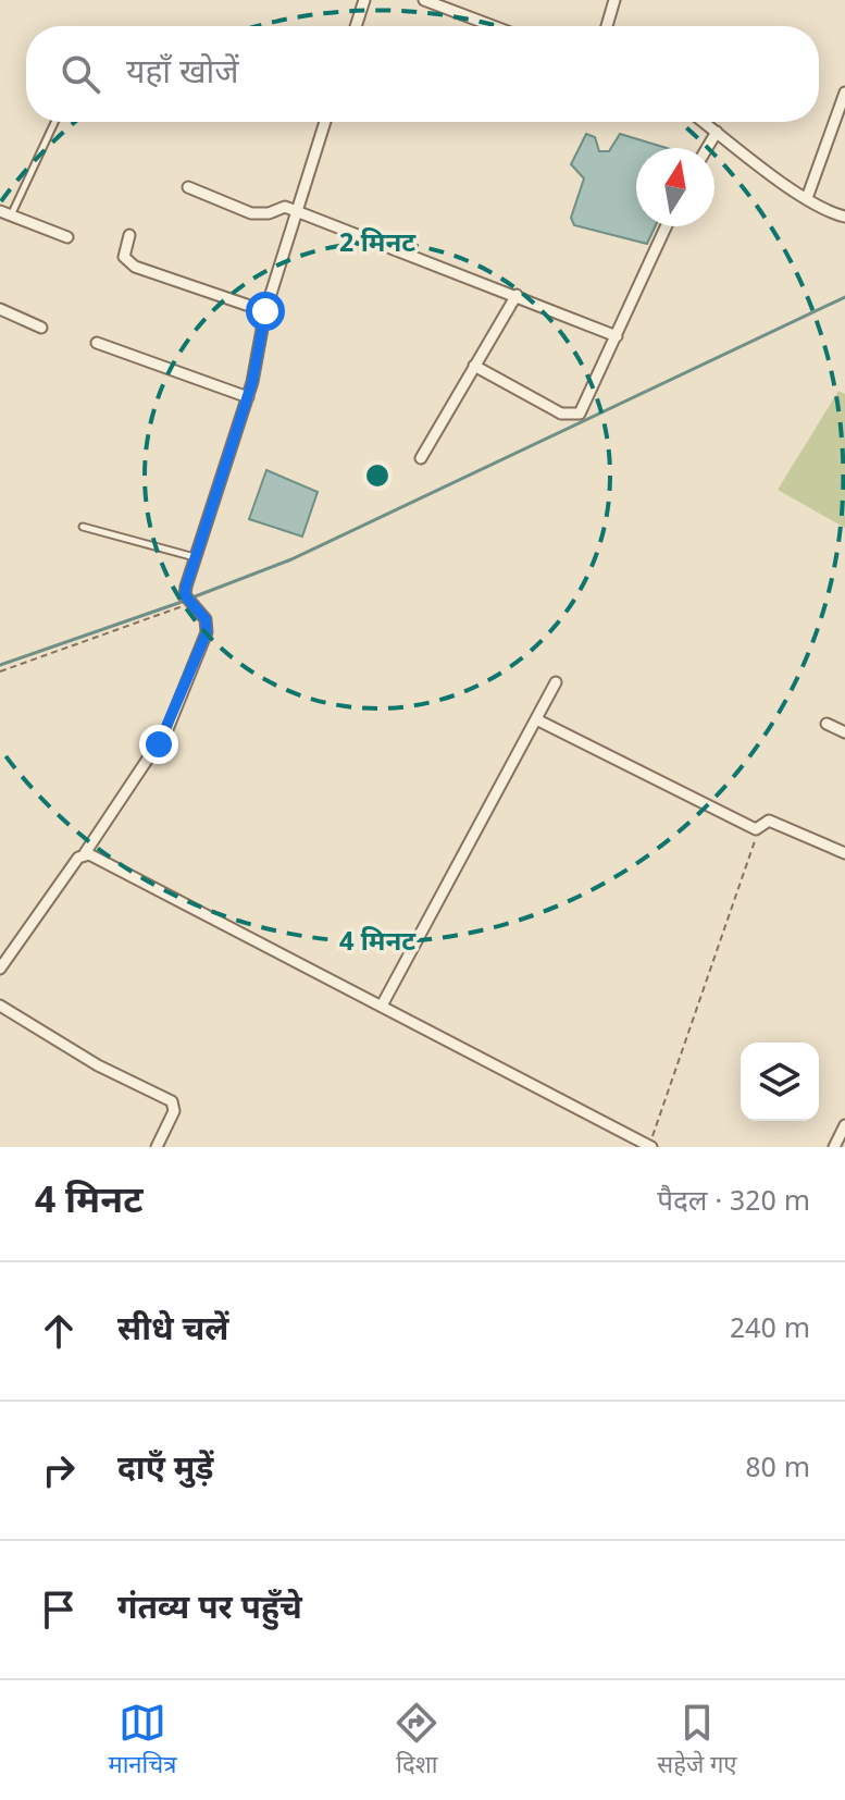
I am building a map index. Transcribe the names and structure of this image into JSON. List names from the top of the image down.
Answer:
{
  "north": "top",
  "page": {
    "search": "यहाँ खोजें",
    "heading": ["4 मिनट", "पैदल · 320 m"],
    "list": [
      ["सीधे चलें", "240 m"],
      ["दाएँ मुड़ें", "80 m"],
      "गंतव्य पर पहुँचे"
    ],
    "nav": ["मानचित्र", "दिशा", "सहेजे गए"]
  },
  "rings": ["2 मिनट", "4 मिनट"]
}
